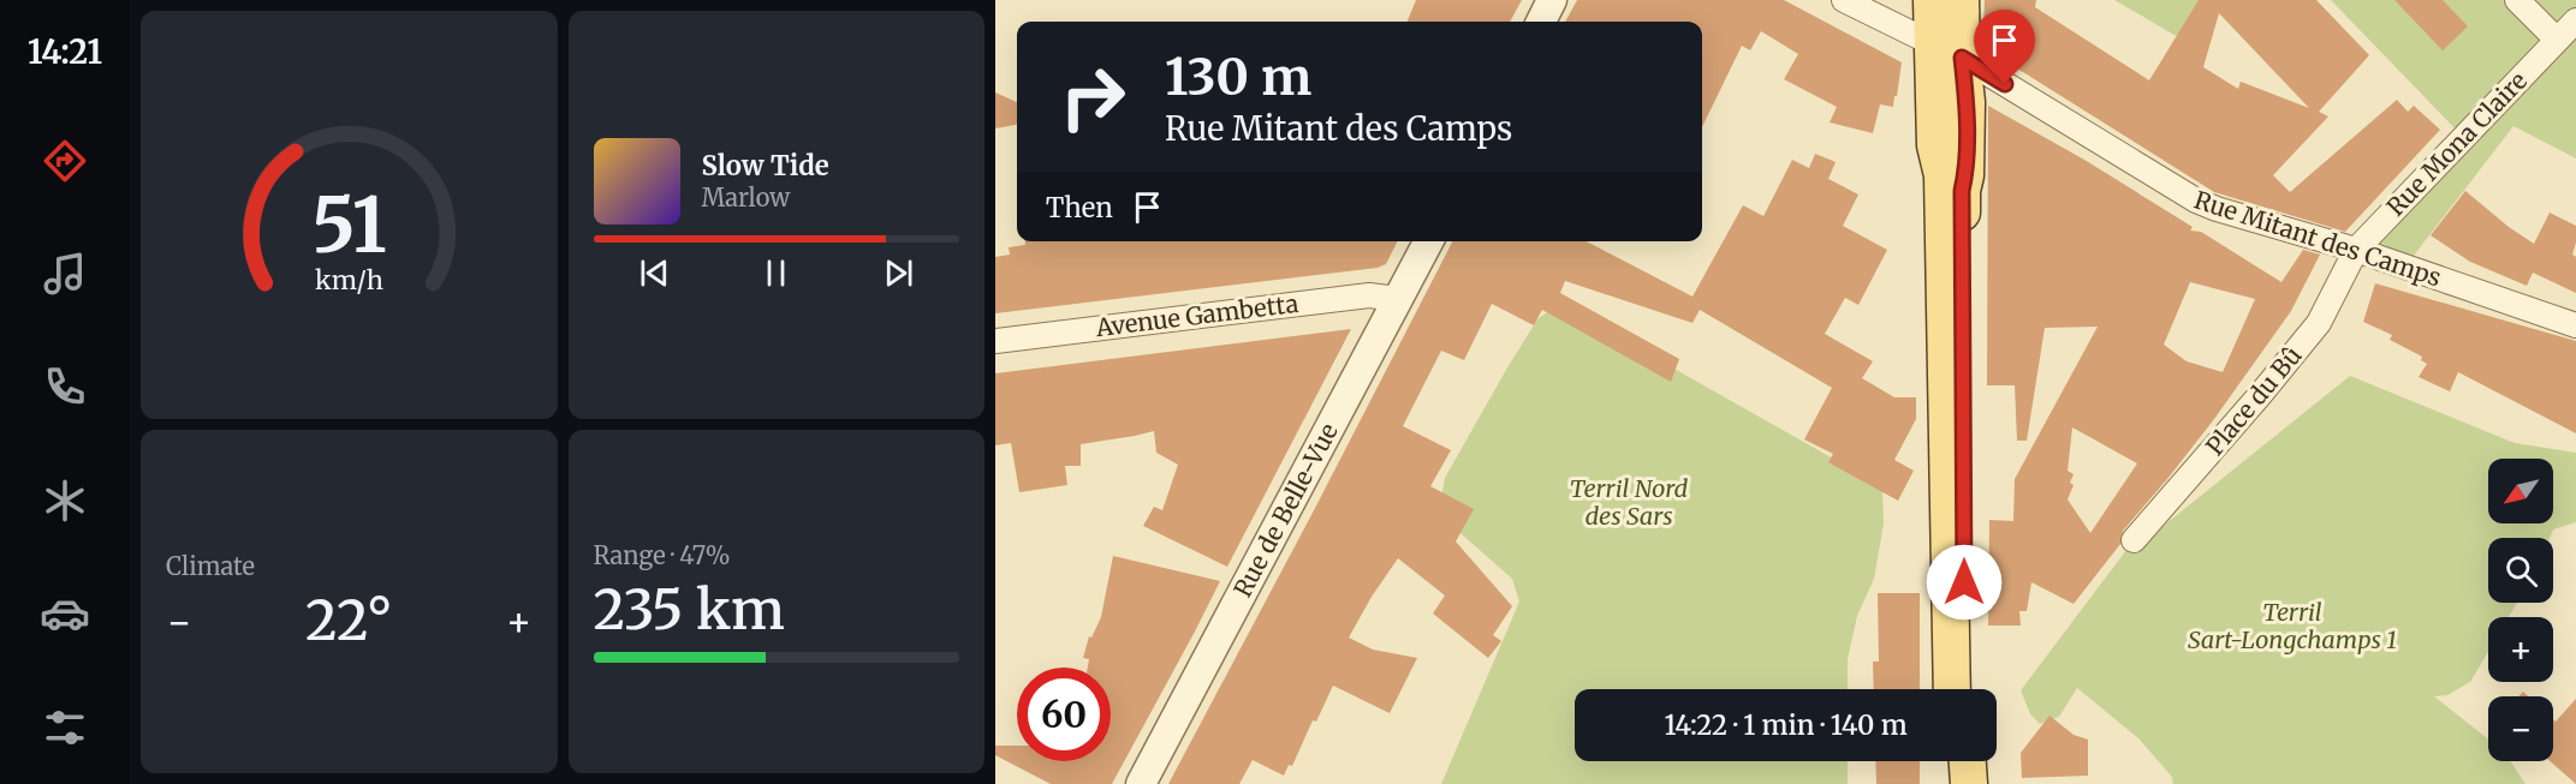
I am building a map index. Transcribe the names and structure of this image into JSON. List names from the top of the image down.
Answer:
{
  "streets": {
    "street": [
      "Rue Mona Claire",
      "Rue Mitant des Camps",
      "Avenue Gambetta",
      "Place du Bû",
      "Rue de Belle-Vue"
    ]
  },
  "crossings": [
    ["Rue Mona Claire", "Rue Mitant des Camps"],
    ["Rue Mona Claire", "Place du Bû"],
    ["Rue Mitant des Camps", "Place du Bû"],
    ["Avenue Gambetta", "Rue de Belle-Vue"]
  ],
  "parks": ["Terril Nord des Sars", "Terril Sart-Longchamps 1"],
  "north": "bottom left",
  "page": {
    "tabs": "14:21",
    "turn": ["130 m", "Rue Mitant des Camps"],
    "song": ["Slow Tide", "Marlow"],
    "then": "Then",
    "tile": [
      "Climate",
      ["Range · 47%", "235 km"]
    ],
    "map_buttons": ["+", "−"],
    "heat": ["−", "22°", "+"],
    "limit": "60",
    "trip": "14:22 · 1 min · 140 m",
    "gauge": ["51", "km/h"]
  }
}
